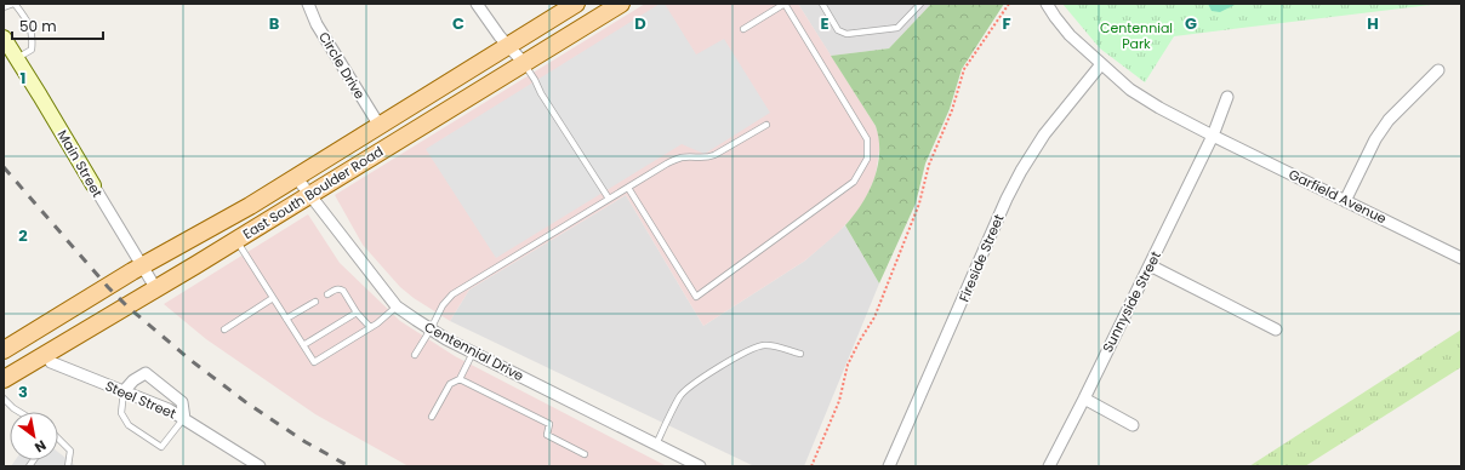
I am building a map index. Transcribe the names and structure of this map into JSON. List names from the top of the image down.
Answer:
{
  "streets": {
    "main road": ["East South Boulder Road"],
    "street": [
      "Circle Drive",
      "Main Street",
      "Garfield Avenue",
      "Fireside Street",
      "Sunnyside Street",
      "Centennial Drive",
      "Steel Street"
    ]
  },
  "crossings": [
    ["Circle Drive", "East South Boulder Road"],
    ["Main Street", "East South Boulder Road"],
    ["East South Boulder Road", "Centennial Drive"],
    ["East South Boulder Road", "Steel Street"],
    ["Garfield Avenue", "Fireside Street"],
    ["Garfield Avenue", "Sunnyside Street"]
  ],
  "parks": ["Centennial Park"],
  "scale_bar": "50 m",
  "north": "bottom right",
  "grid": {
    "columns": [
      "B",
      "C",
      "D",
      "E",
      "F",
      "G",
      "H"
    ],
    "rows": ["1", "2", "3"]
  }
}
